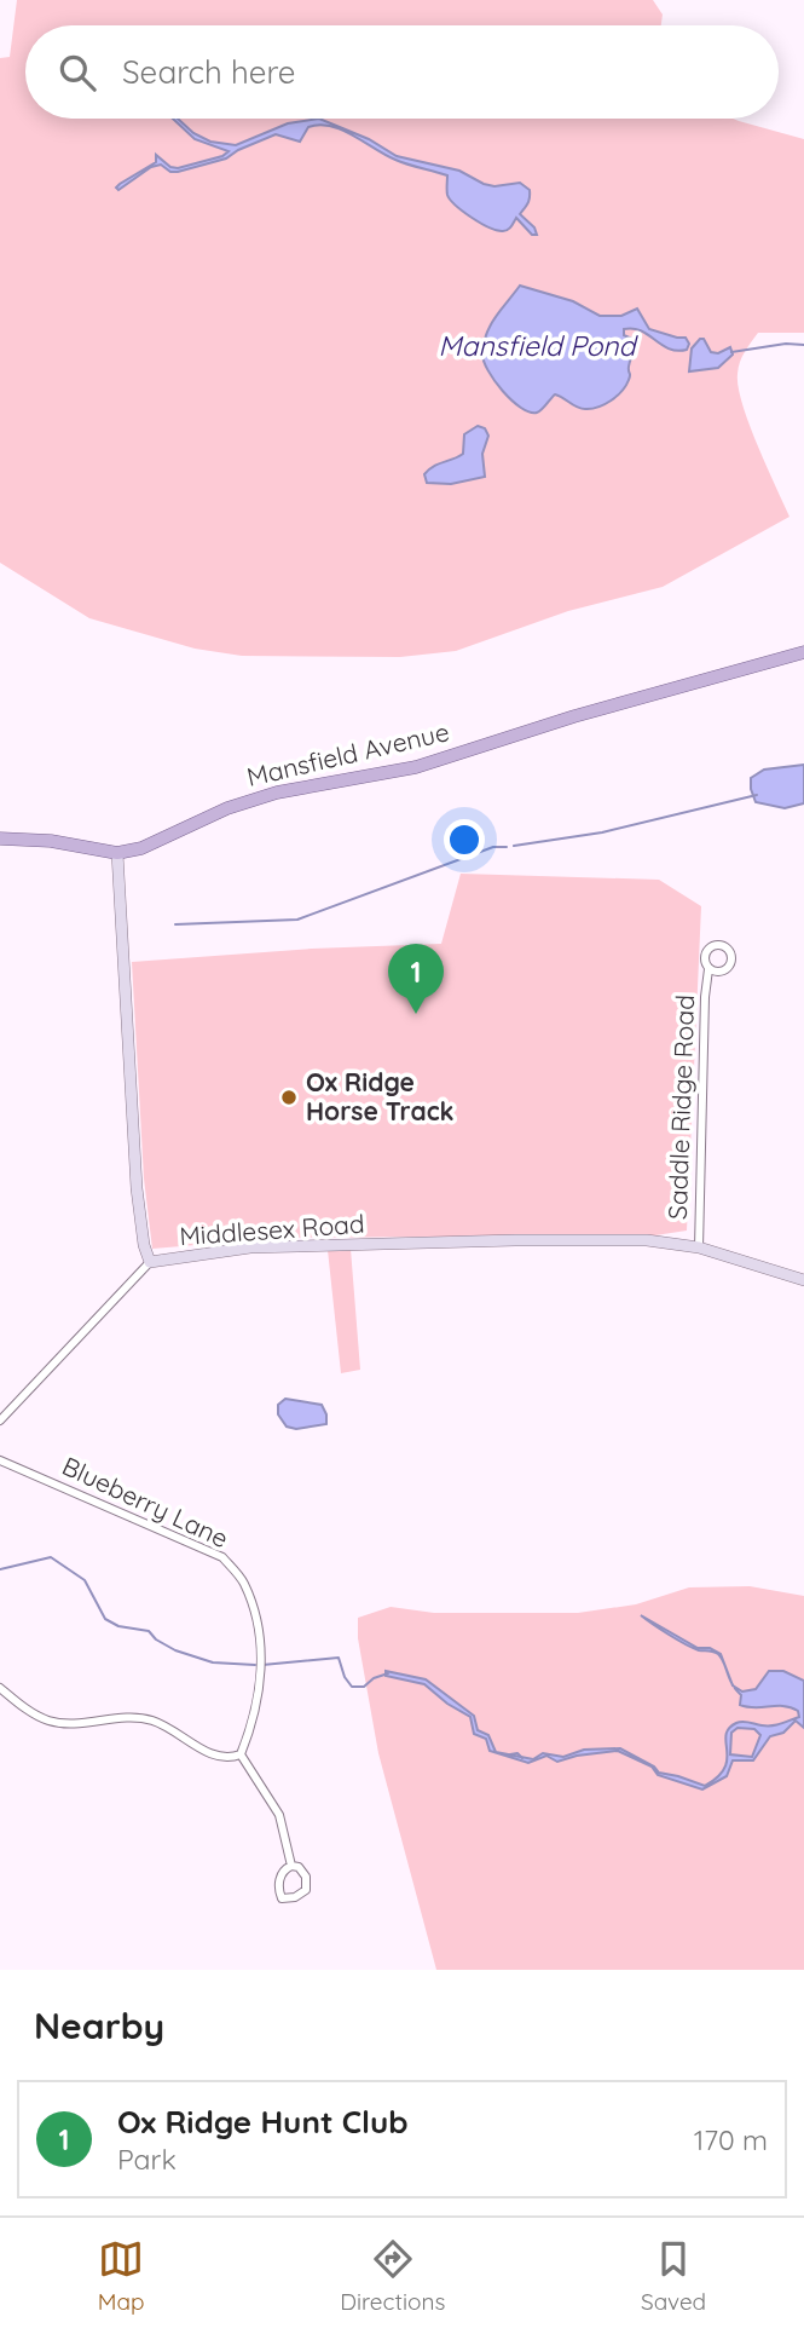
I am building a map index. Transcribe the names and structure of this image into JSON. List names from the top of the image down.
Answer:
{
  "streets": {
    "main road": ["Mansfield Avenue", "Middlesex Road"],
    "street": ["Saddle Ridge Road", "Blueberry Lane"]
  },
  "crossings": [
    ["Mansfield Avenue", "Middlesex Road"],
    ["Saddle Ridge Road", "Middlesex Road"]
  ],
  "water": ["Mansfield Pond"],
  "places": ["Ox Ridge Horse Track"],
  "page": {
    "search": "Search here",
    "pins": "1",
    "heading": "Nearby",
    "list": [
      {
        "mark": "1",
        "name": "Ox Ridge Hunt Club",
        "note": "Park",
        "value": "170 m"
      }
    ],
    "nav": ["Map", "Directions", "Saved"]
  }
}
